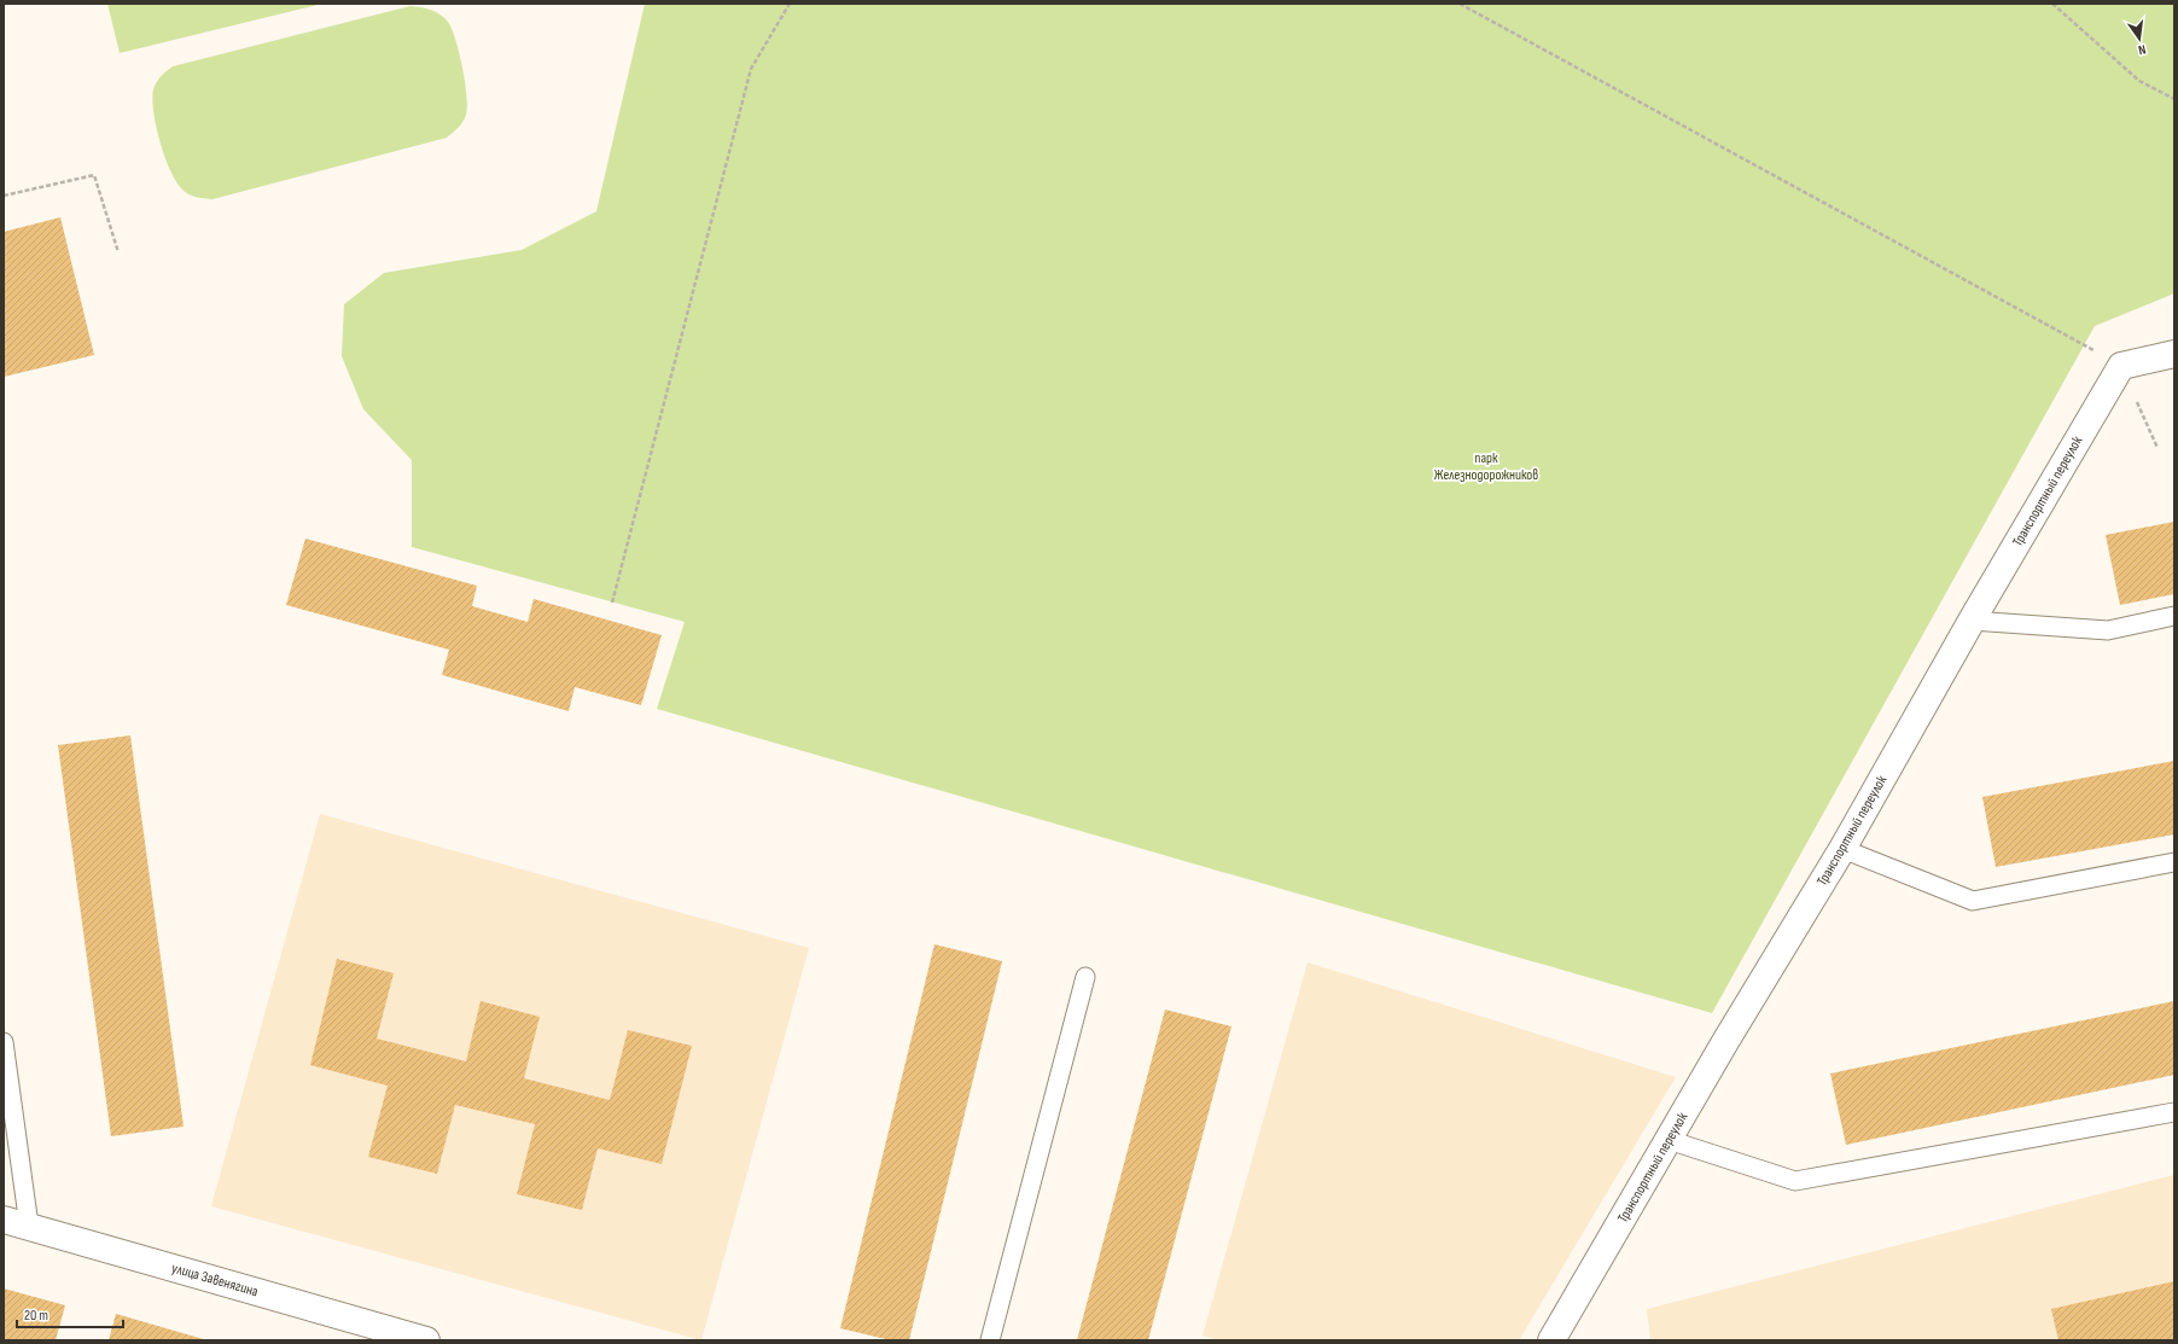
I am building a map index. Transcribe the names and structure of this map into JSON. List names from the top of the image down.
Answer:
{
  "streets": {
    "street": ["Транспортный переулок", "улица Завенягина"]
  },
  "parks": ["парк Железнодорожников"],
  "scale_bar": "20 m",
  "north": "bottom"
}
